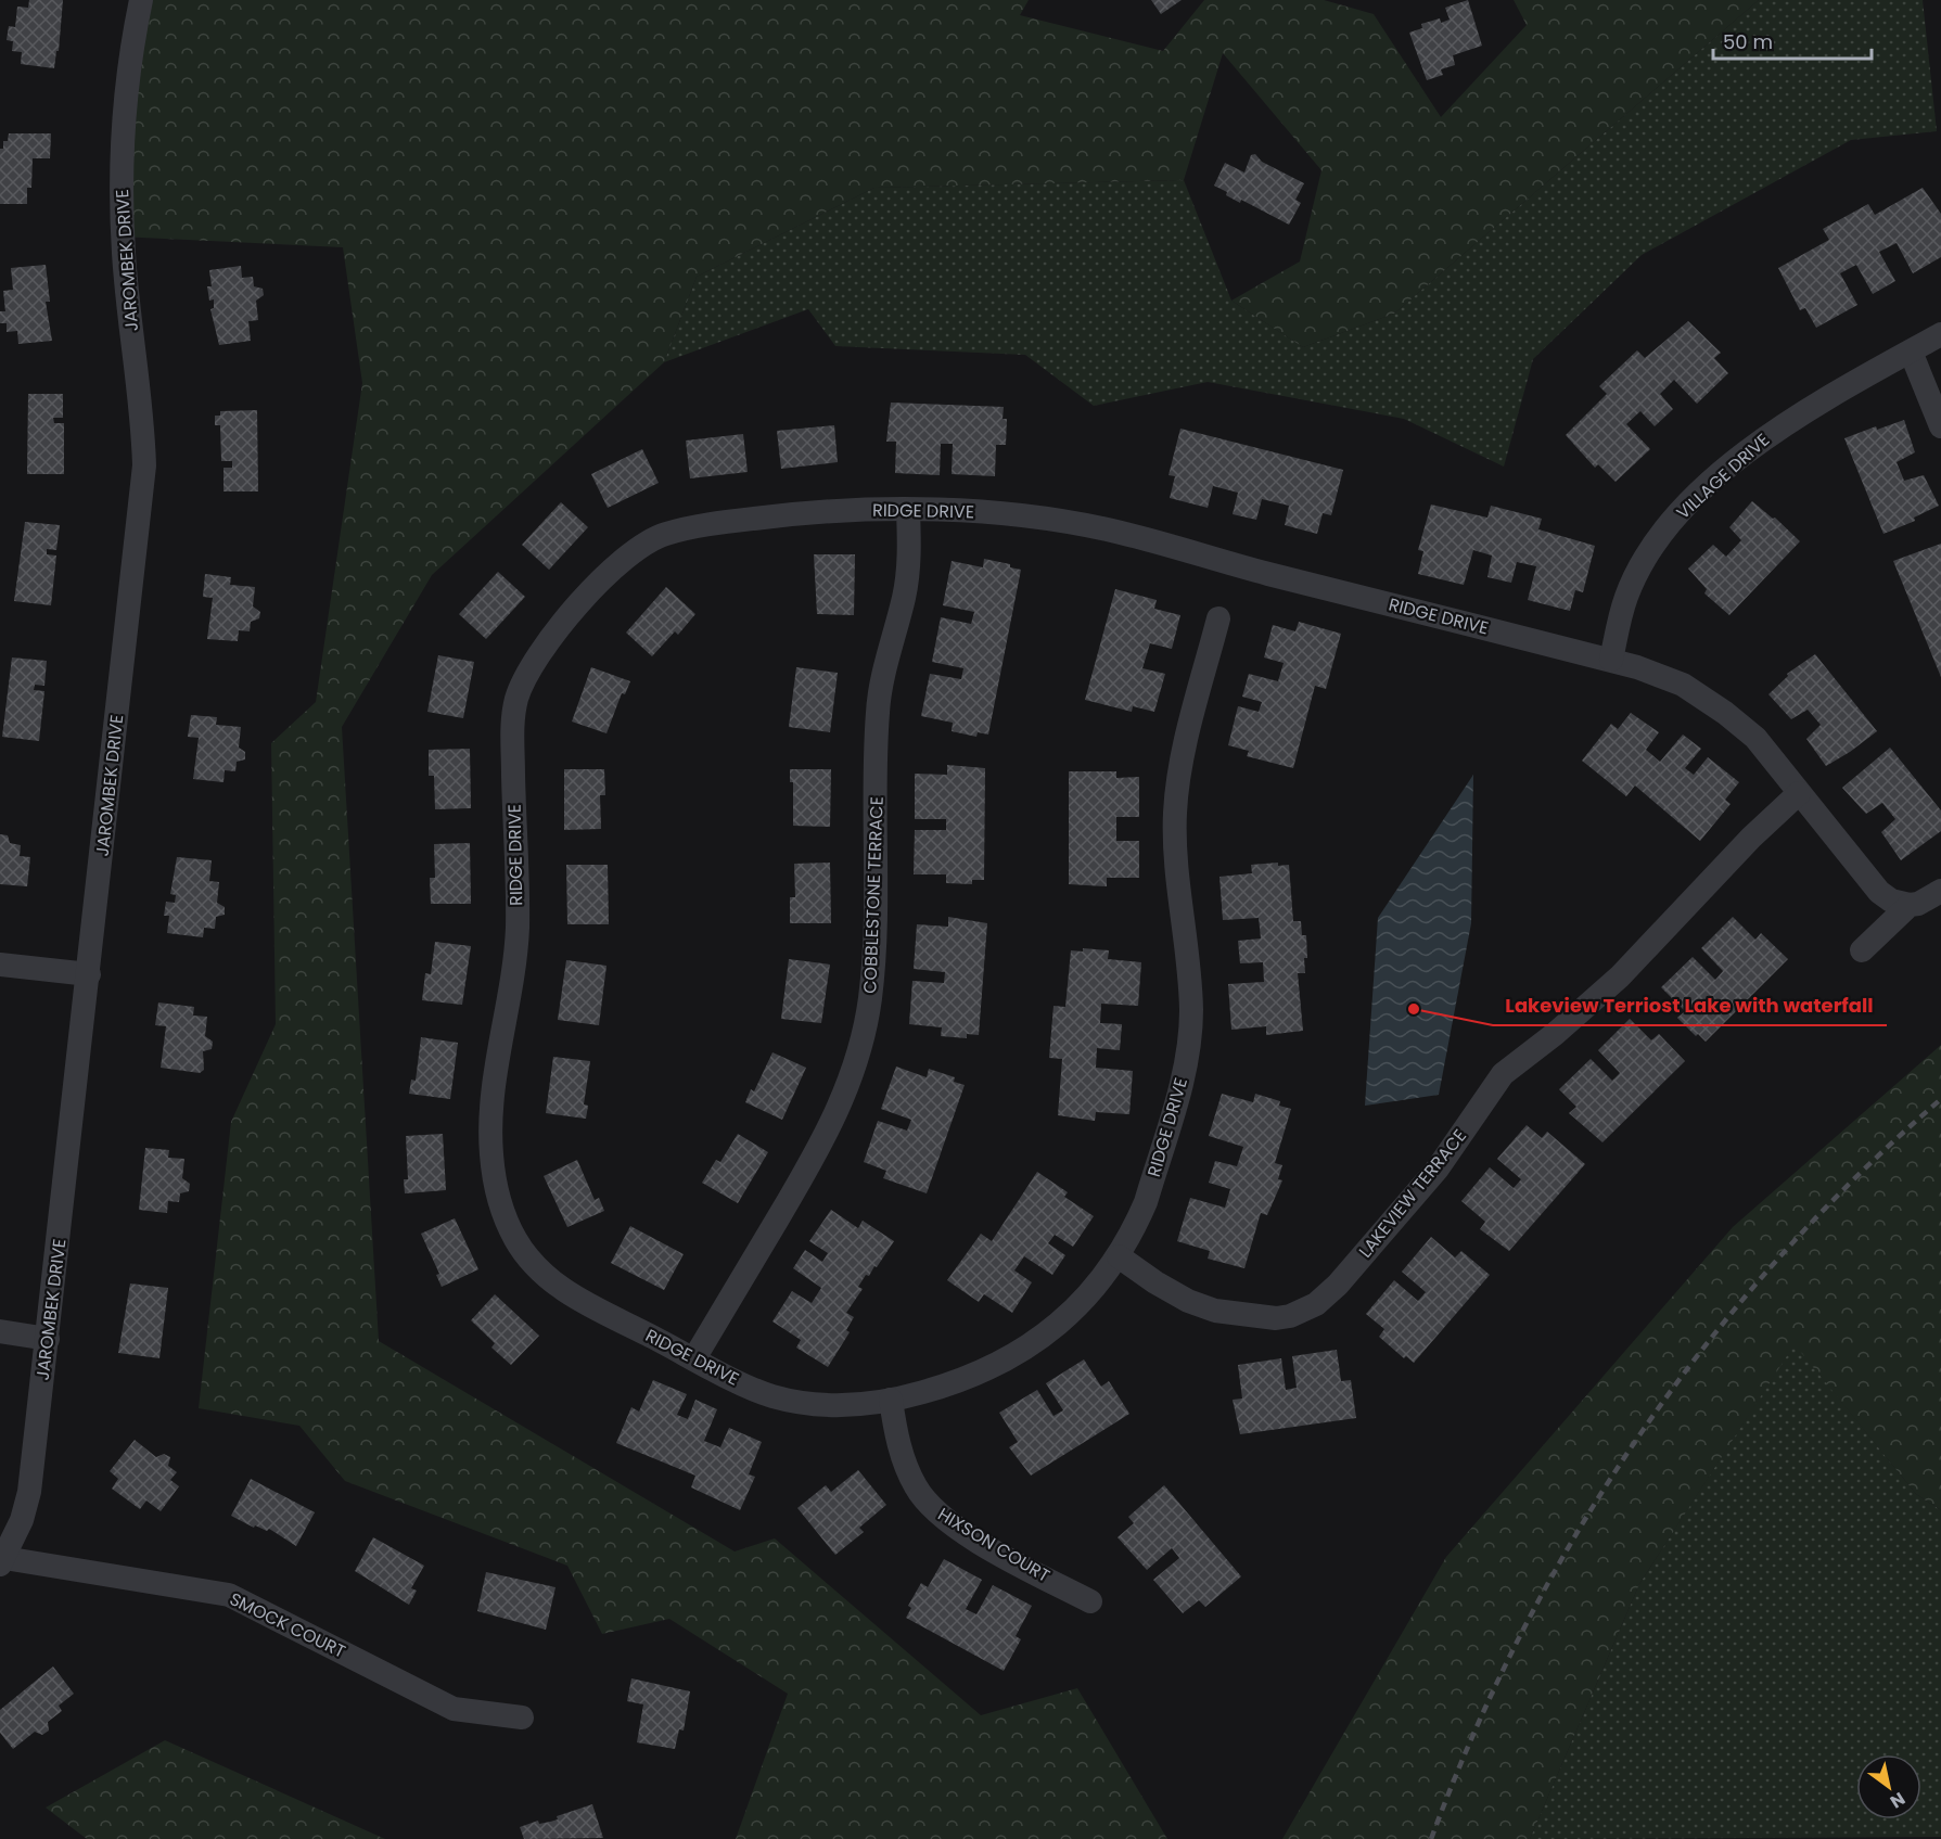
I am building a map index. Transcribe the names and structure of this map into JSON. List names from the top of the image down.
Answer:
{
  "streets": {
    "street": [
      "JAROMBEK DRIVE",
      "VILLAGE DRIVE",
      "RIDGE DRIVE",
      "COBBLESTONE TERRACE",
      "LAKEVIEW TERRACE",
      "HIXSON COURT",
      "SMOCK COURT"
    ]
  },
  "crossings": [
    ["JAROMBEK DRIVE", "SMOCK COURT"],
    ["VILLAGE DRIVE", "RIDGE DRIVE"],
    ["RIDGE DRIVE", "COBBLESTONE TERRACE"],
    ["RIDGE DRIVE", "LAKEVIEW TERRACE"],
    ["RIDGE DRIVE", "HIXSON COURT"]
  ],
  "places": ["Lakeview Terriost Lake with waterfall"],
  "scale_bar": "50 m",
  "north": "bottom right"
}
